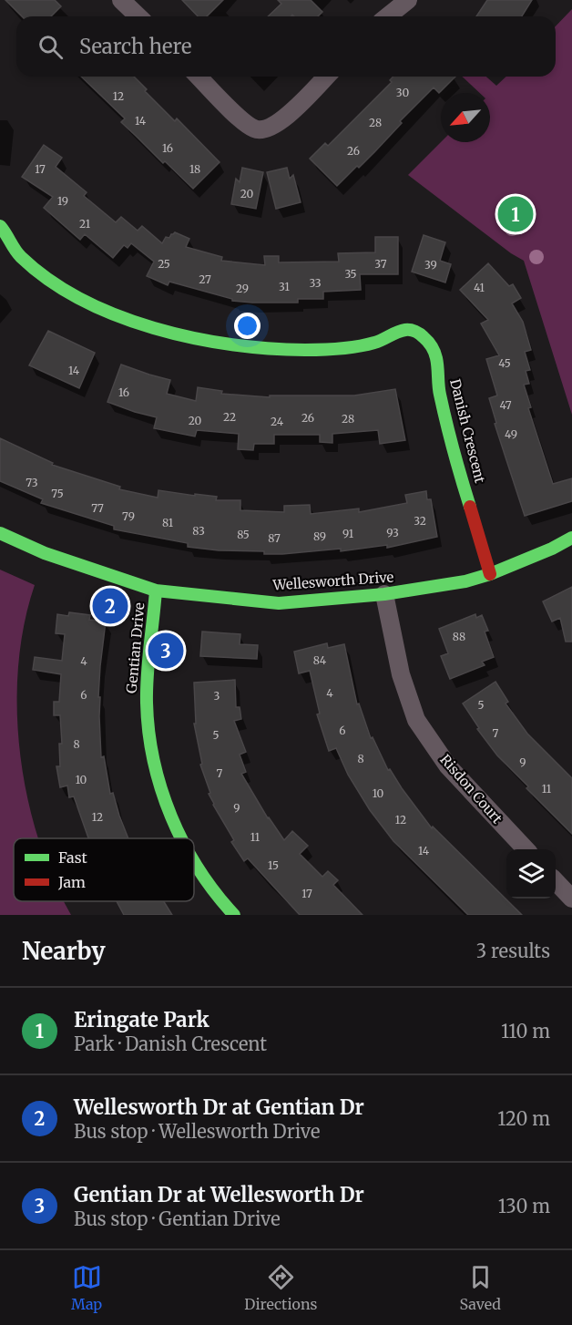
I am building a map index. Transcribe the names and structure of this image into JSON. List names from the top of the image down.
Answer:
{
  "streets": {
    "street": [
      "Danish Crescent",
      "Wellesworth Drive",
      "Gentian Drive",
      "Risdon Court"
    ]
  },
  "crossings": [
    ["Danish Crescent", "Wellesworth Drive"],
    ["Wellesworth Drive", "Gentian Drive"],
    ["Wellesworth Drive", "Risdon Court"]
  ],
  "house_numbers": [
    "30",
    "12",
    "14",
    "28",
    "16",
    "26",
    "17",
    "18",
    "20",
    "19",
    "21",
    "25",
    "37",
    "39",
    "35",
    "27",
    "33",
    "31",
    "41",
    "29",
    "45",
    "14",
    "16",
    "47",
    "22",
    "26",
    "28",
    "20",
    "24",
    "49",
    "73",
    "75",
    "77",
    "79",
    "32",
    "81",
    "83",
    "93",
    "91",
    "85",
    "89",
    "87",
    "88",
    "84",
    "4",
    "4",
    "6",
    "3",
    "5",
    "6",
    "7",
    "5",
    "8",
    "8",
    "9",
    "7",
    "10",
    "11",
    "10",
    "9",
    "12",
    "12",
    "11",
    "14",
    "15",
    "17"
  ],
  "legend": ["Fast", "Jam"],
  "north": "bottom left",
  "page": {
    "search": "Search here",
    "pins": ["1", "2", "3"],
    "heading": ["Nearby", "3 results"],
    "list": [
      {
        "mark": "1",
        "name": "Eringate Park",
        "note": "Park · Danish Crescent",
        "value": "110 m"
      },
      {
        "mark": "2",
        "name": "Wellesworth Dr at Gentian Dr",
        "note": "Bus stop · Wellesworth Drive",
        "value": "120 m"
      },
      {
        "mark": "3",
        "name": "Gentian Dr at Wellesworth Dr",
        "note": "Bus stop · Gentian Drive",
        "value": "130 m"
      }
    ],
    "nav": ["Map", "Directions", "Saved"]
  }
}
